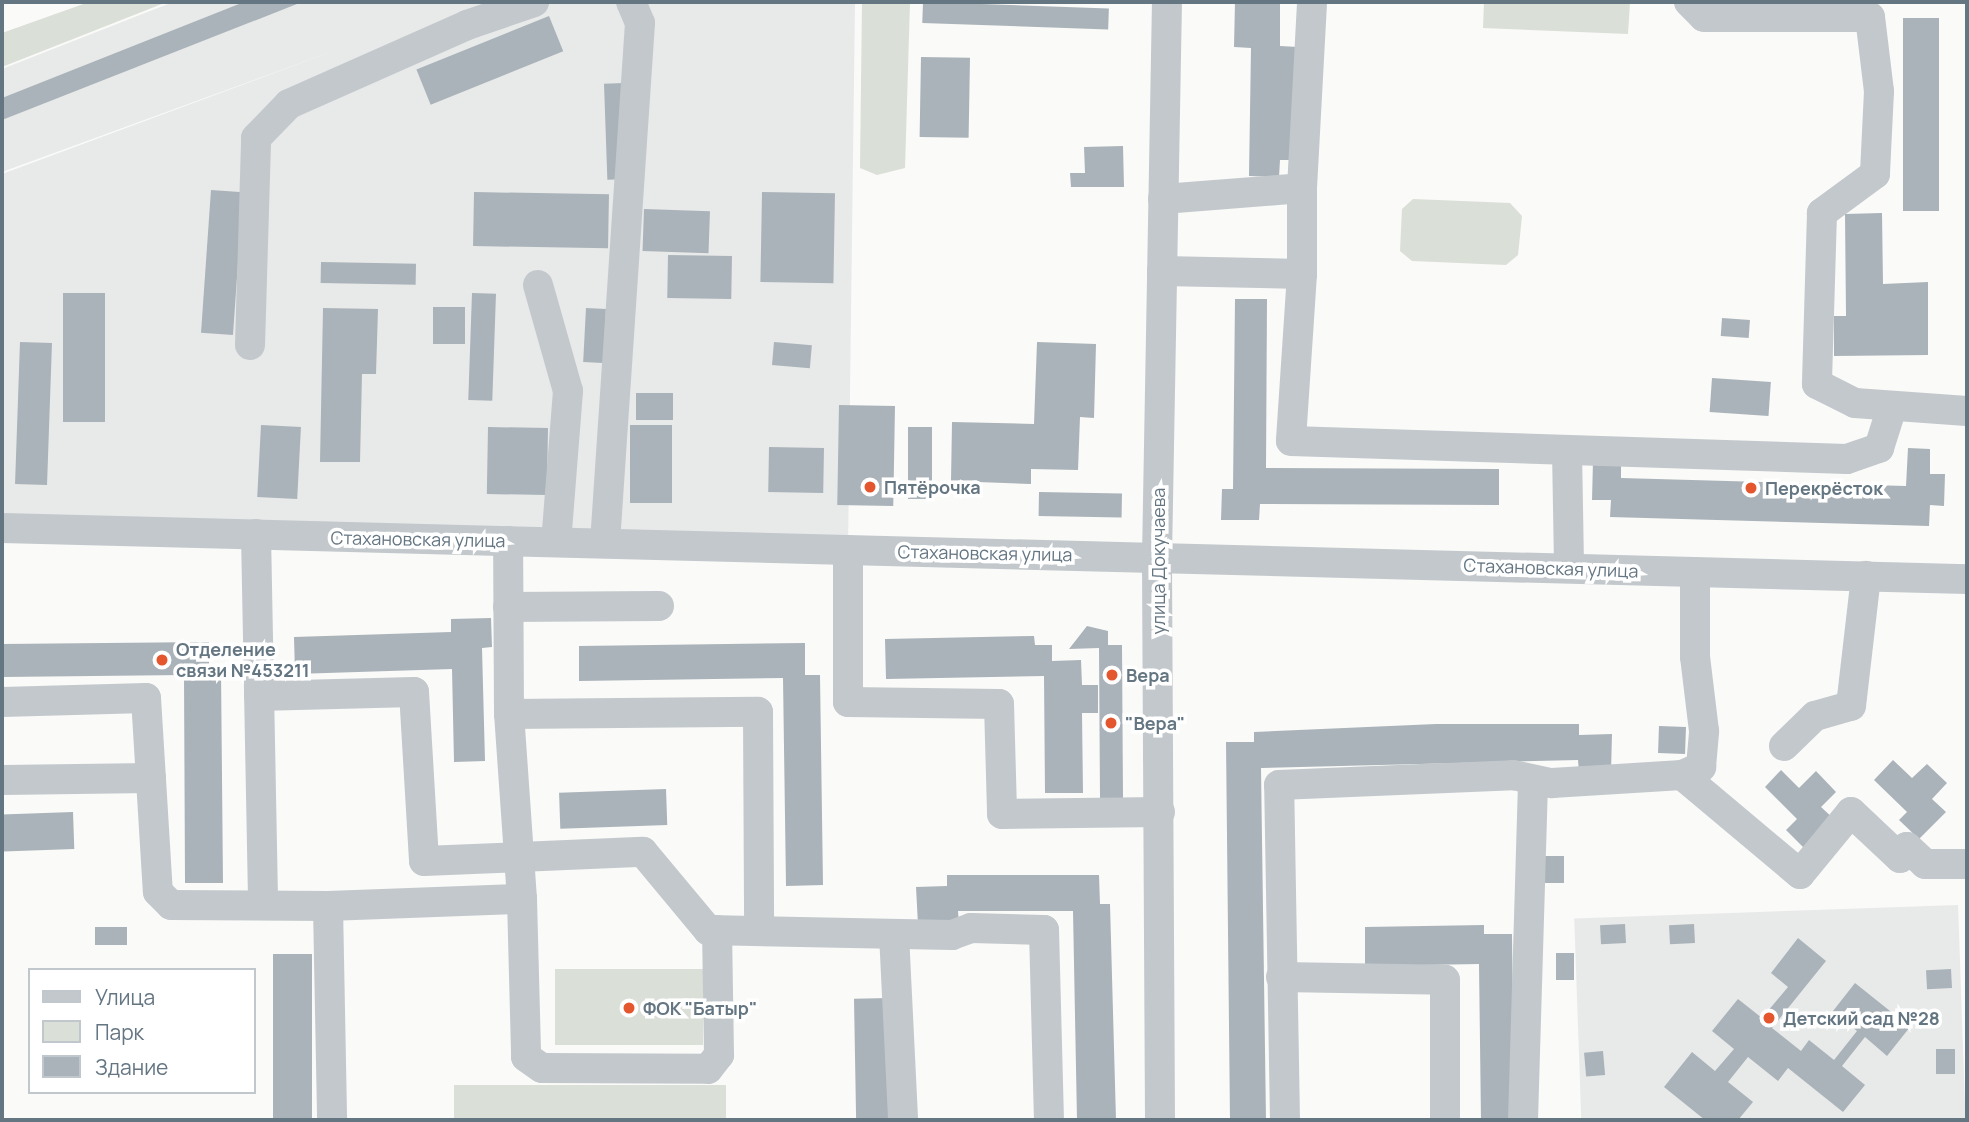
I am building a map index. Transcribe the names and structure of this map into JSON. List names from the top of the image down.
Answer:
{
  "streets": {
    "street": ["Стахановская улица", "улица Докучаева"]
  },
  "crossings": [
    ["Стахановская улица", "улица Докучаева"]
  ],
  "places": [
    "Пятёрочка",
    "Перекрёсток",
    "Отделение связи №453211",
    "Вера",
    "\"Вера\"",
    "ФОК \"Батыр\"",
    "Детский сад №28"
  ],
  "legend": ["Улица", "Парк", "Здание"]
}
